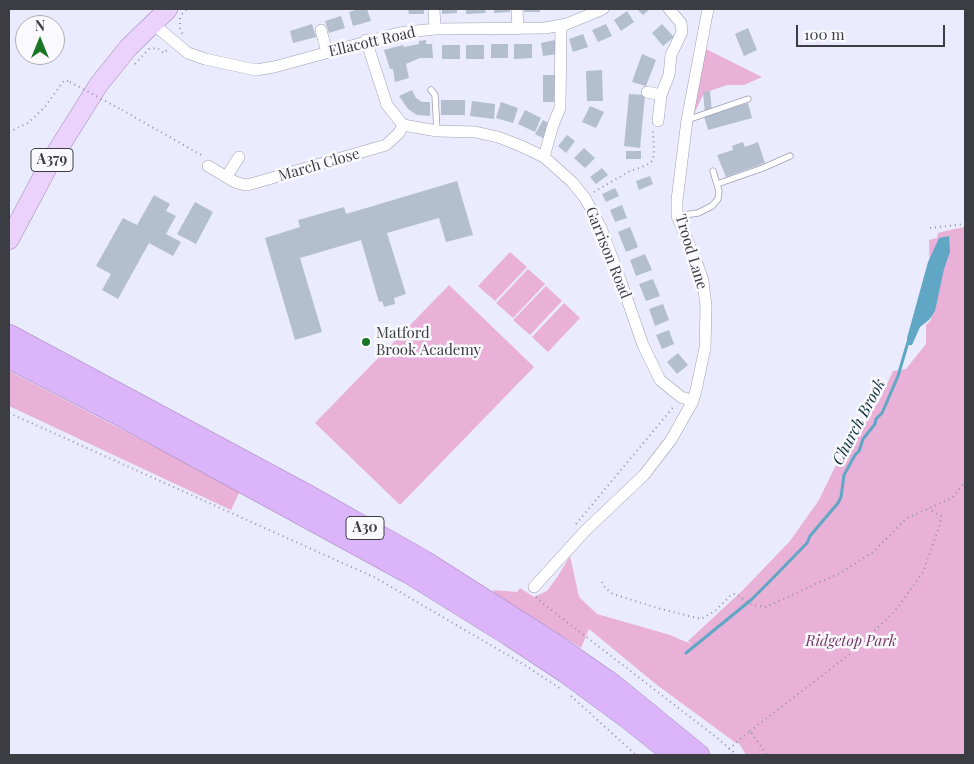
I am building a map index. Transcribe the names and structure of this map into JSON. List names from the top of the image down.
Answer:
{
  "streets": {
    "highway": ["A30"],
    "main road": ["A379"],
    "street": [
      "Ellacott Road",
      "March Close",
      "Trood Lane",
      "Garrison Road"
    ]
  },
  "crossings": [
    ["Ellacott Road", "A379"],
    ["March Close", "Garrison Road"],
    ["Trood Lane", "Garrison Road"]
  ],
  "water": ["Church Brook"],
  "parks": ["Ridgetop Park"],
  "places": ["Matford Brook Academy"],
  "scale_bar": "100 m",
  "north": "top"
}
